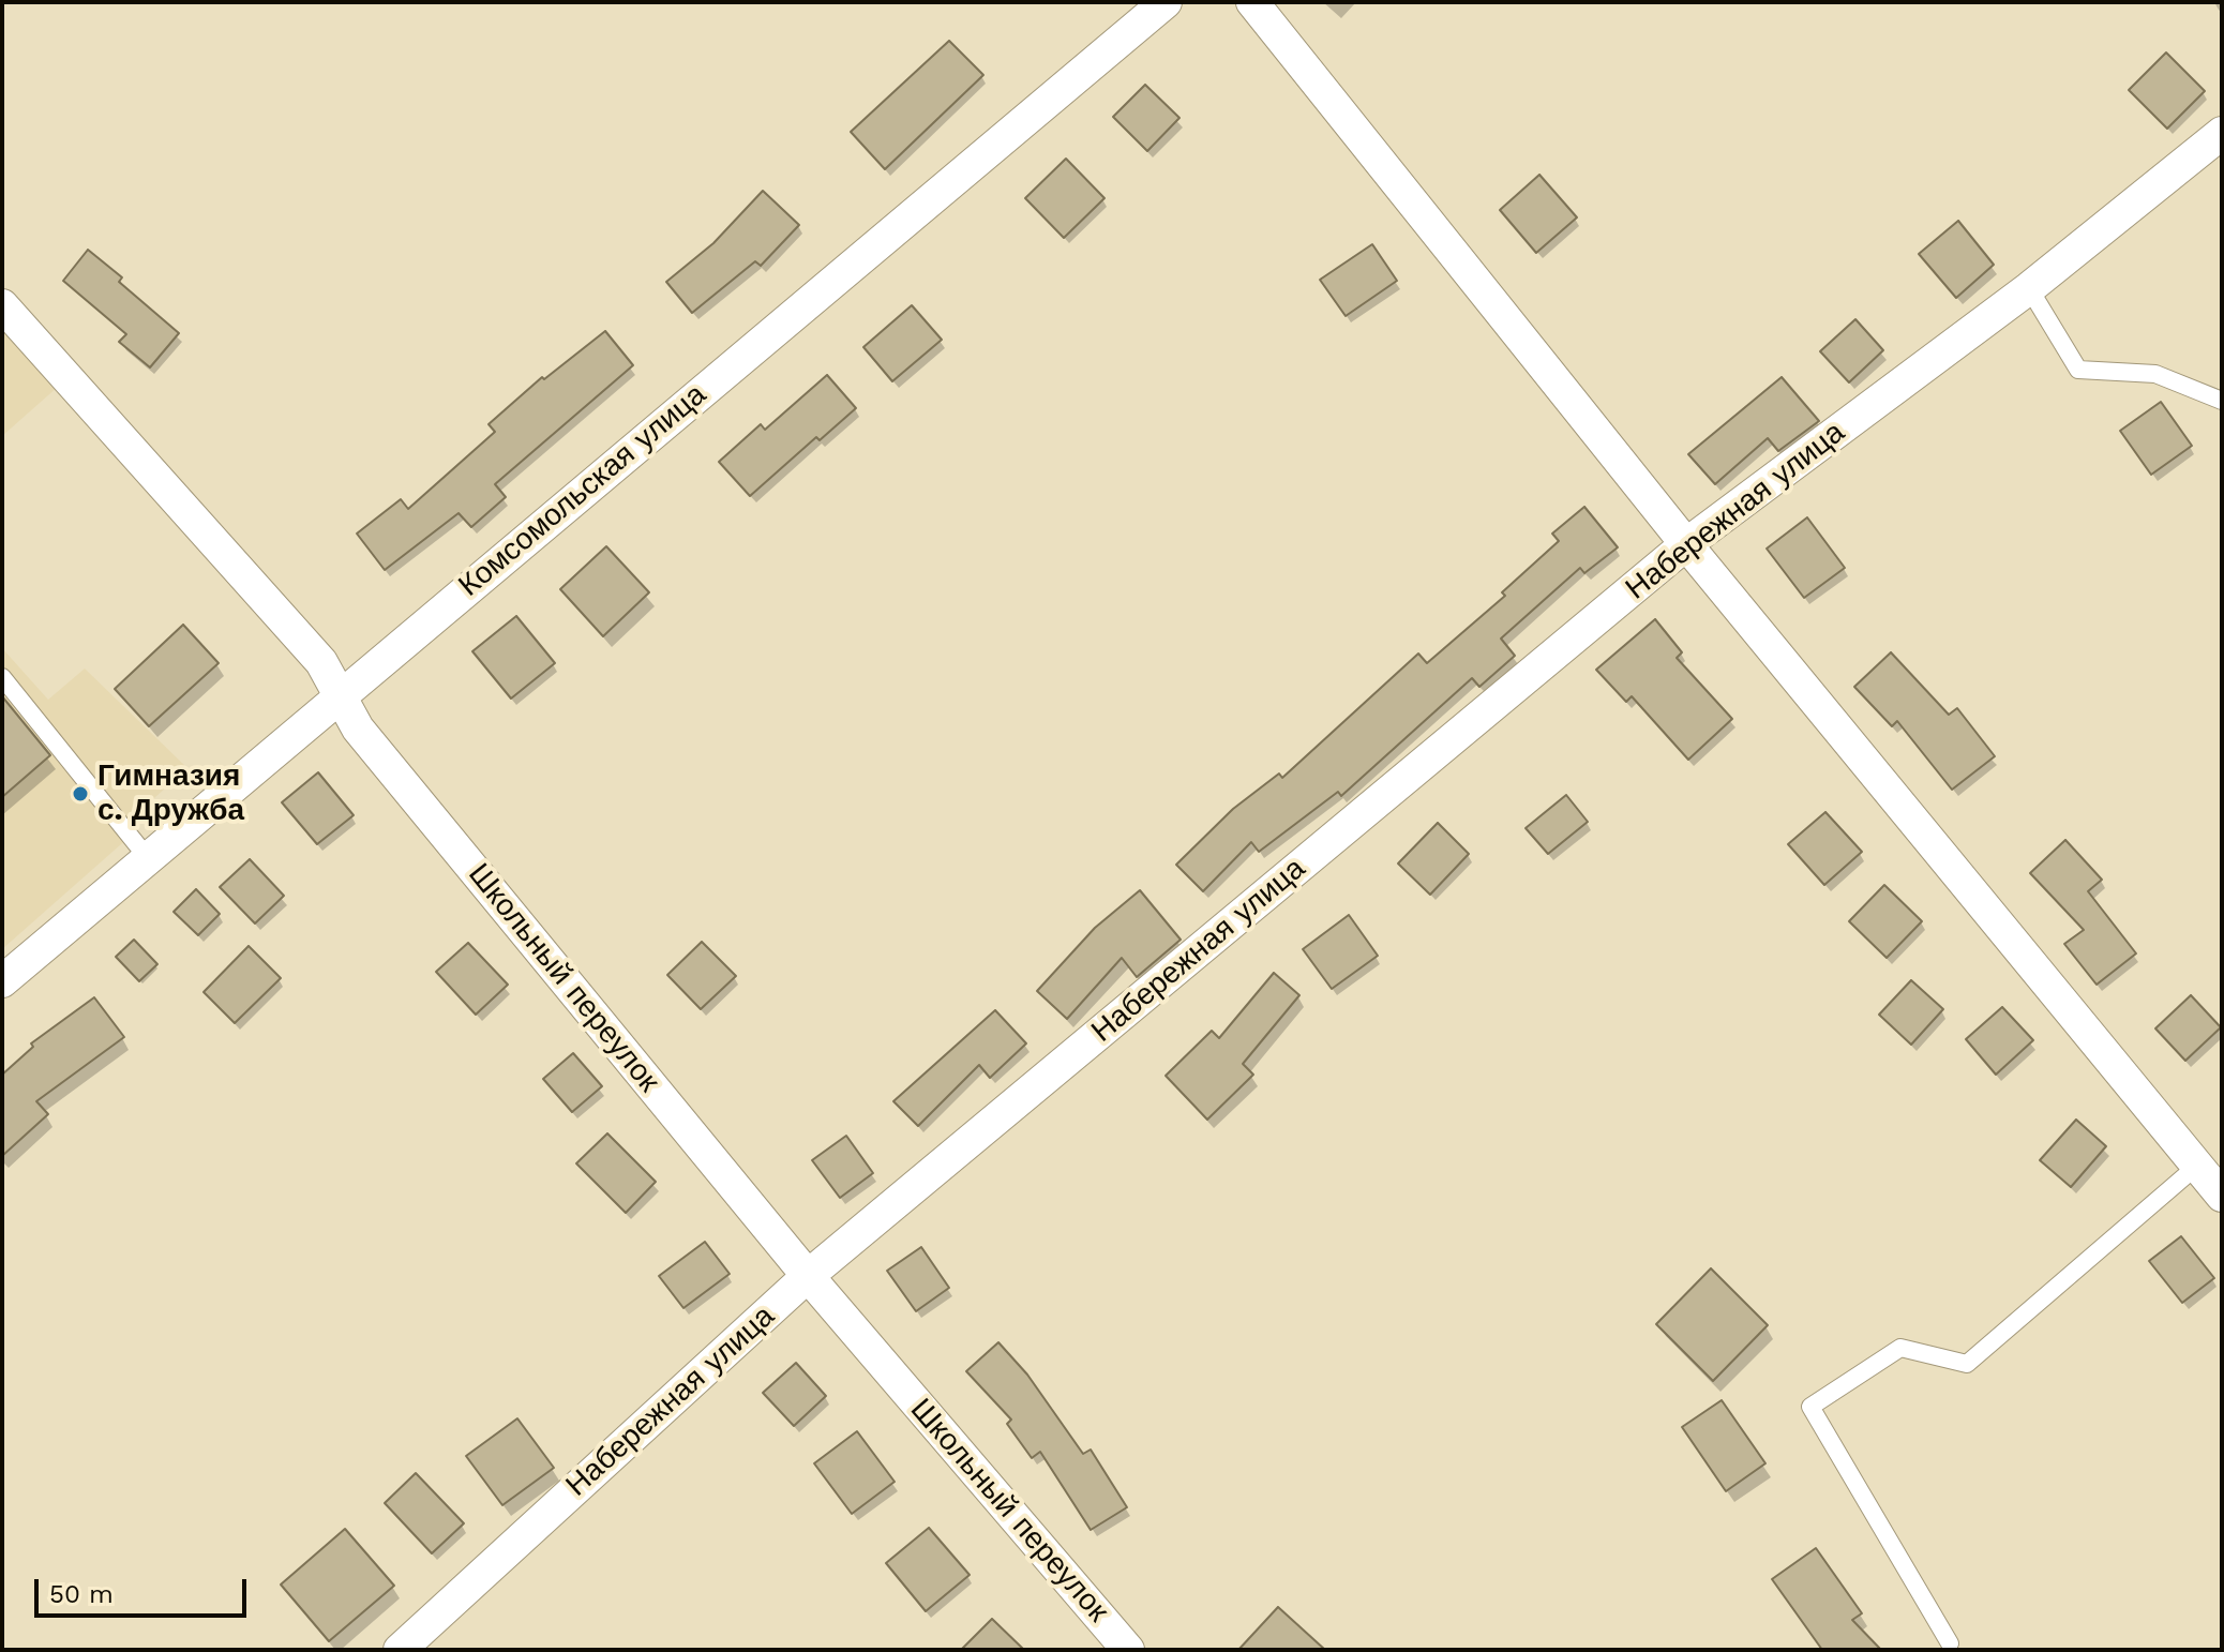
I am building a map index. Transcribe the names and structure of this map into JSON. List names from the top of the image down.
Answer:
{
  "streets": {
    "street": ["Комсомольская улица", "Набережная улица", "Школьный переулок"]
  },
  "crossings": [
    ["Комсомольская улица", "Школьный переулок"],
    ["Набережная улица", "Школьный переулок"]
  ],
  "places": ["Гимназия с. Дружба"],
  "scale_bar": "50 m"
}
